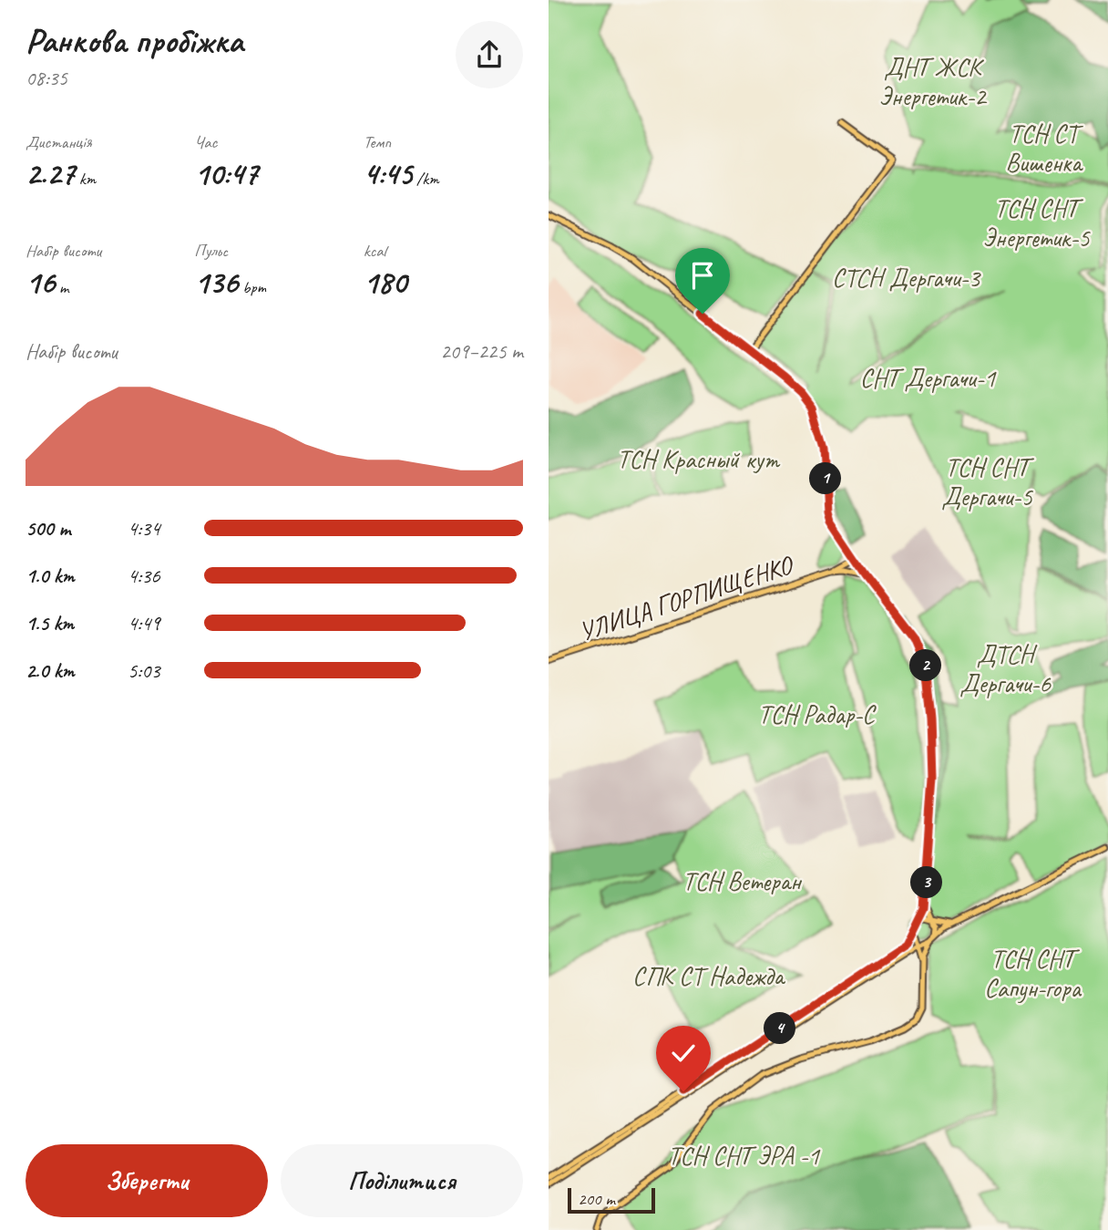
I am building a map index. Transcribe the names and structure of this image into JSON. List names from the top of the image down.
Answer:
{
  "streets": {
    "main road": ["УЛИЦА ГОРПИЩЕНКО"]
  },
  "parks": [
    "ДНТ ЖСК Энергетик-2",
    "ТСН СТ Вишенка",
    "ТСН СНТ Энергетик-5",
    "СТСН Дергачи-3",
    "СНТ Дергачи-1",
    "ТСН Красный кут",
    "ТСН СНТ Дергачи-5",
    "ДТСН Дергачи-6",
    "ТСН Радар-С",
    "ТСН Ветеран",
    "ТСН СНТ Сапун-гора",
    "СПК СТ Надежда",
    "ТСН СНТ ЭРА -1"
  ],
  "scale_bar": "200 m",
  "page": {
    "heading": ["Ранкова пробіжка", "08:35"],
    "stats": [
      ["Дистанція", "2.27 km"],
      ["Час", "10:47"],
      ["Темп", "4:45 /km"],
      ["Набір висоти", "16 m"],
      ["Пульс", "136 bpm"],
      ["kcal", "180"]
    ],
    "chart": ["Набір висоти", "209–225 m"],
    "pins": [
      "1",
      "2",
      "3",
      "4"
    ],
    "list": [
      {
        "name": "500 m",
        "note": "4:34"
      },
      {
        "name": "1.0 km",
        "note": "4:36"
      },
      {
        "name": "1.5 km",
        "note": "4:49"
      },
      {
        "name": "2.0 km",
        "note": "5:03"
      }
    ],
    "buttons": ["Зберегти", "Поділитися"],
    "scale": "200 m"
  }
}
